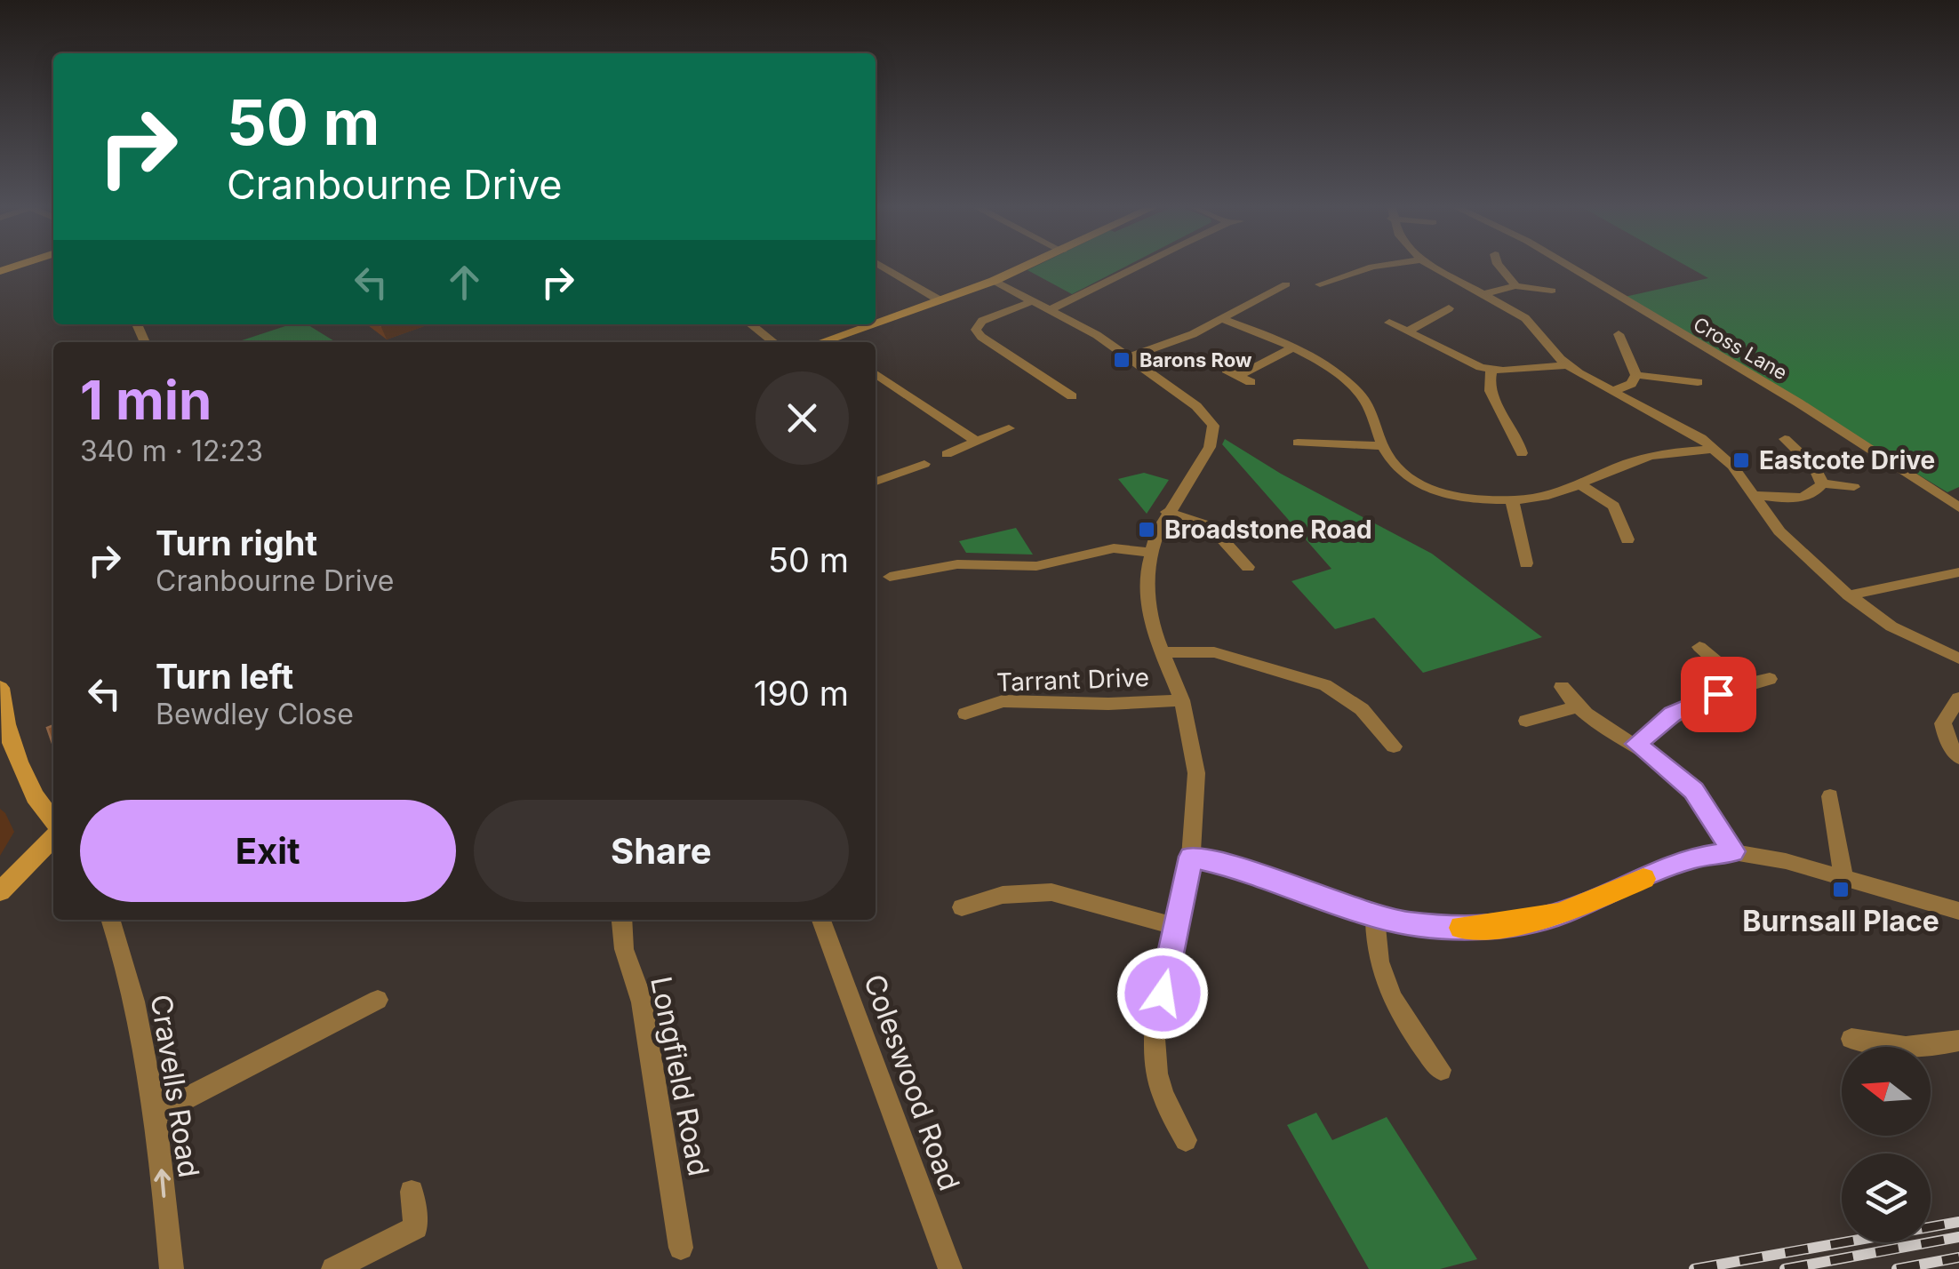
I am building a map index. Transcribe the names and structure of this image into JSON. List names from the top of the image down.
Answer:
{
  "streets": {
    "street": [
      "Cross Lane",
      "Tarrant Drive",
      "Longfield Road",
      "Coleswood Road",
      "Cravells Road"
    ]
  },
  "one_way": ["Cravells Road"],
  "places": {
    "transit": [
      "Barons Row",
      "Eastcote Drive",
      "Broadstone Road",
      "Burnsall Place"
    ]
  },
  "north": "left",
  "page": {
    "turn": ["50 m", "Cranbourne Drive"],
    "heading": ["1 min", "340 m · 12:23"],
    "list": [
      {
        "name": "Turn right",
        "note": "Cranbourne Drive",
        "value": "50 m"
      },
      {
        "name": "Turn left",
        "note": "Bewdley Close",
        "value": "190 m"
      }
    ],
    "buttons": ["Exit", "Share"]
  }
}
